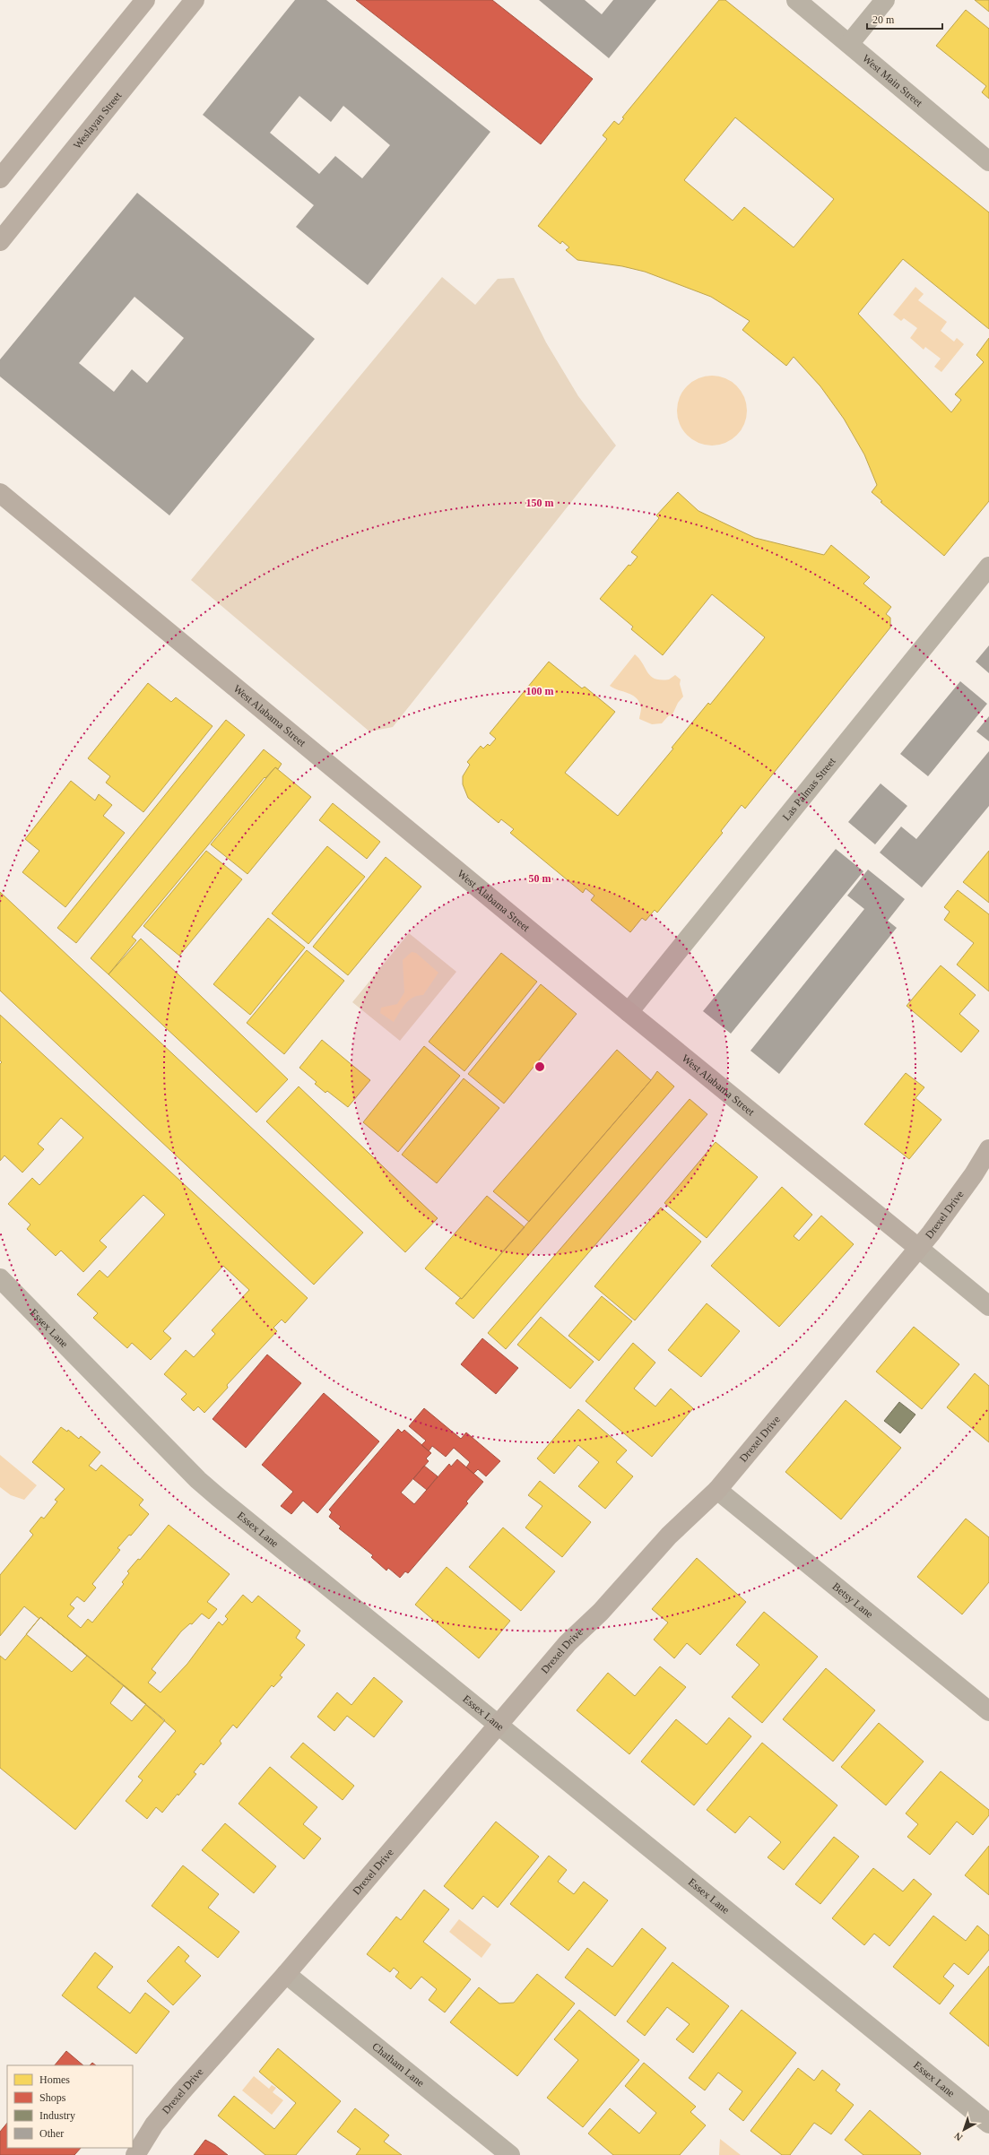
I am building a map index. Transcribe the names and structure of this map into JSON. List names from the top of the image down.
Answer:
{
  "streets": {
    "street": [
      "West Main Street",
      "Weslayan Street",
      "West Alabama Street",
      "Las Palmas Street",
      "Drexel Drive",
      "Essex Lane",
      "Betsy Lane",
      "Chatham Lane"
    ]
  },
  "crossings": [
    ["West Alabama Street", "Las Palmas Street"],
    ["West Alabama Street", "Drexel Drive"],
    ["Drexel Drive", "Essex Lane"],
    ["Drexel Drive", "Betsy Lane"],
    ["Drexel Drive", "Chatham Lane"]
  ],
  "legend": [
    "Homes",
    "Shops",
    "Industry",
    "Other"
  ],
  "scale_bar": "20 m",
  "north": "bottom left",
  "rings": ["150 m", "100 m", "50 m"]
}
